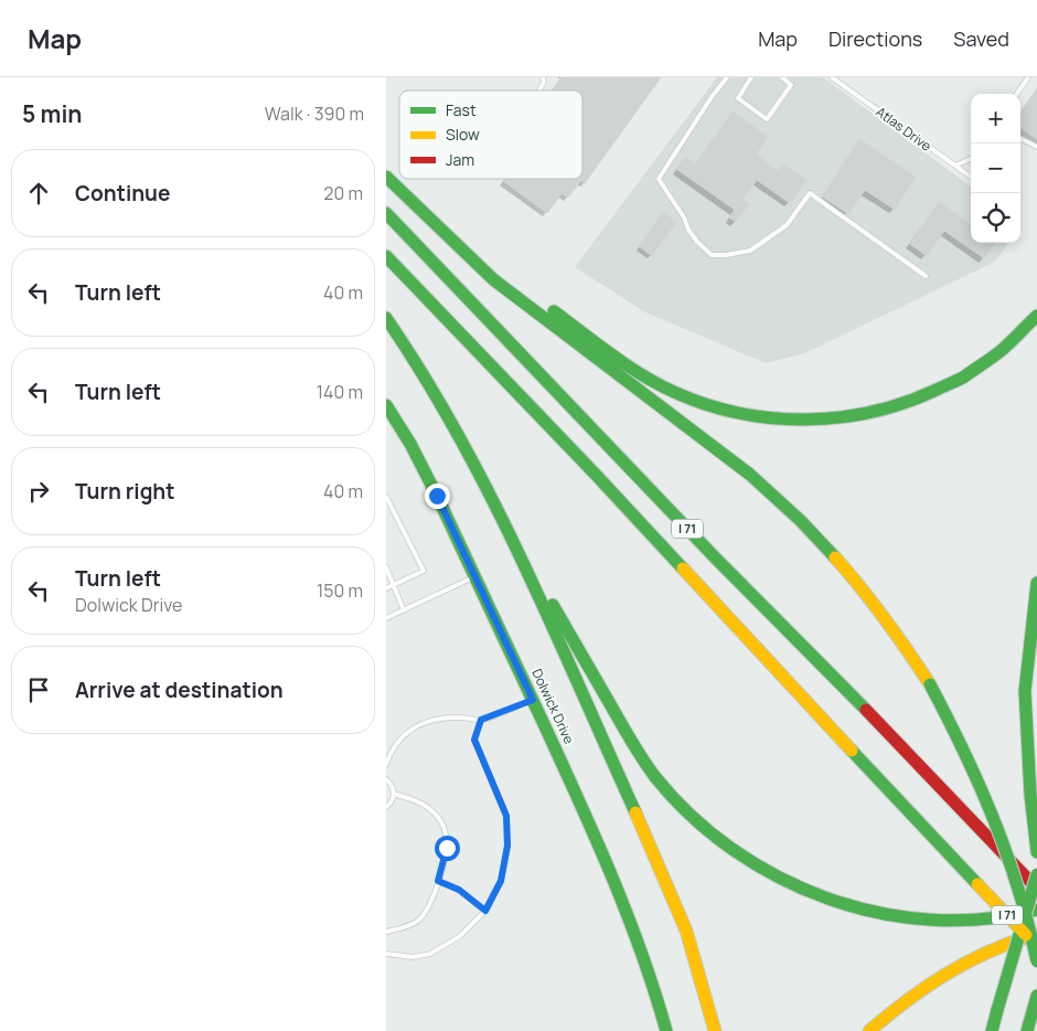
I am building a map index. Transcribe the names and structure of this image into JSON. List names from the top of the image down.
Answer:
{
  "streets": {
    "main road": ["I 71", "Dolwick Drive"],
    "lane": ["Atlas Drive"]
  },
  "legend": ["Fast", "Slow", "Jam"],
  "page": {
    "header": "Map",
    "nav": ["Map", "Directions", "Saved"],
    "heading": ["5 min", "Walk · 390 m"],
    "map_buttons": ["+", "−"],
    "list": [
      ["Continue", "20 m"],
      ["Turn left", "40 m"],
      ["Turn left", "140 m"],
      ["Turn right", "40 m"],
      ["Turn left", "Dolwick Drive", "150 m"],
      "Arrive at destination"
    ]
  }
}
